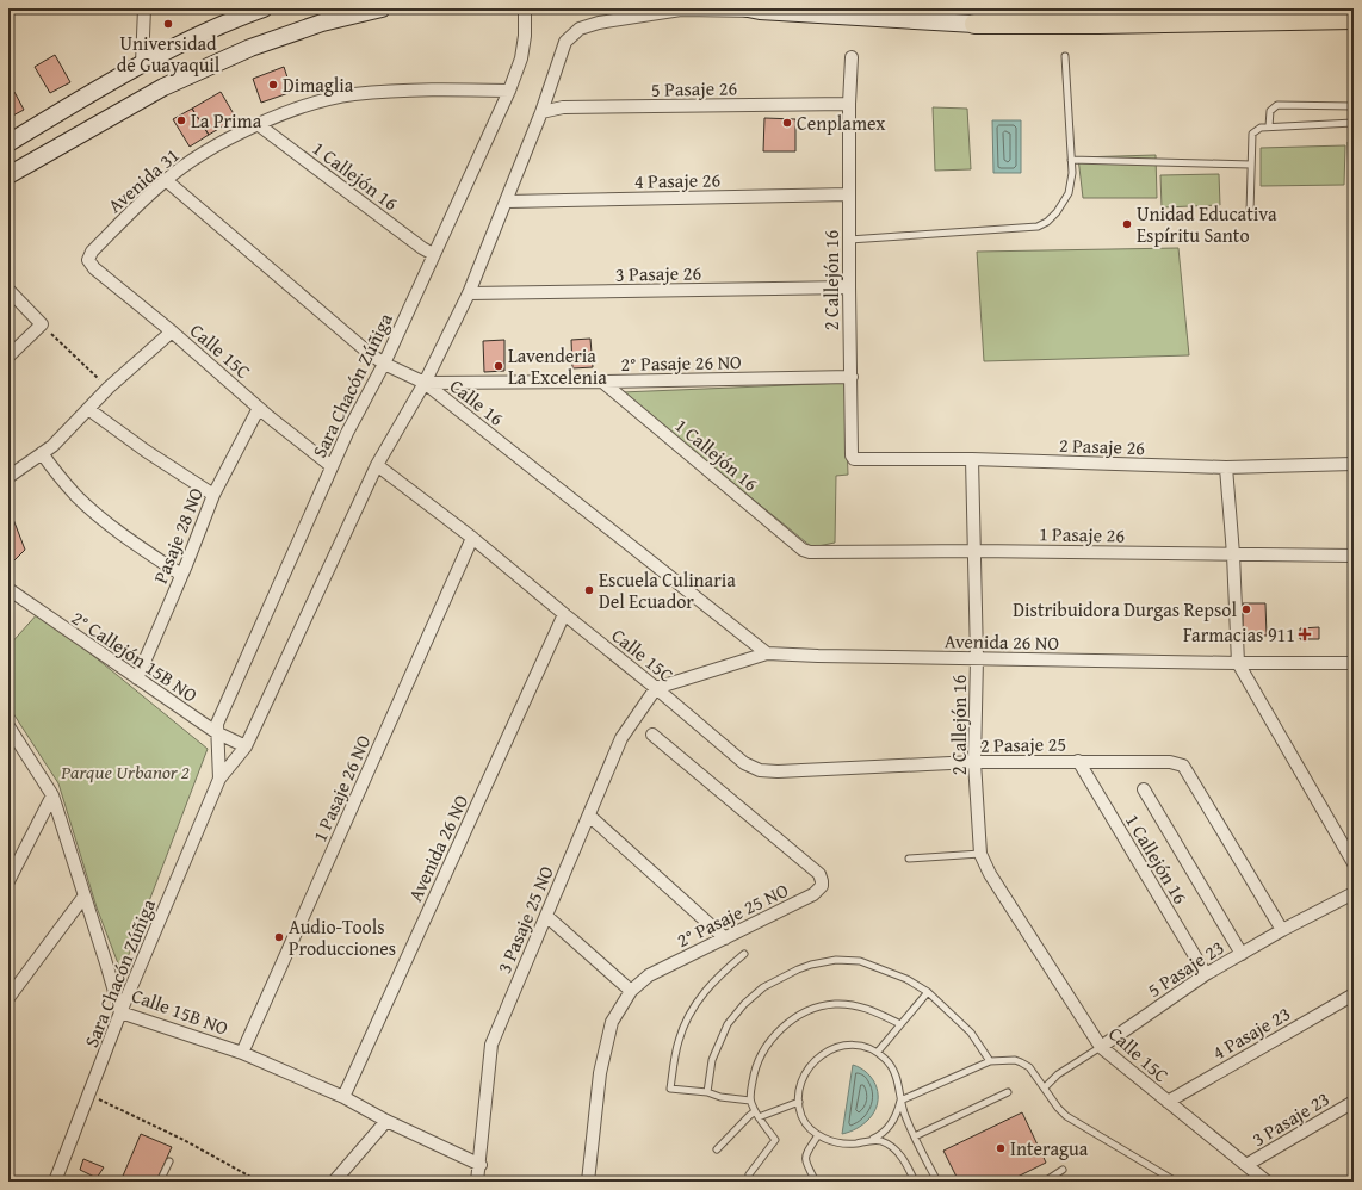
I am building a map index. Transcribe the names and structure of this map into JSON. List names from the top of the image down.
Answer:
{
  "streets": {
    "street": [
      "5 Pasaje 26",
      "1 Callejón 16",
      "Avenida 31",
      "4 Pasaje 26",
      "3 Pasaje 26",
      "2 Callejón 16",
      "Calle 15C",
      "2° Pasaje 26 NO",
      "Sara Chacón Zúñiga",
      "Calle 16",
      "2 Pasaje 26",
      "1 Pasaje 26",
      "Pasaje 28 NO",
      "Avenida 26 NO",
      "2° Callejón 15B NO",
      "2 Pasaje 25",
      "1 Pasaje 26 NO",
      "2° Pasaje 25 NO",
      "3 Pasaje 25 NO",
      "5 Pasaje 23",
      "Calle 15B NO",
      "4 Pasaje 23",
      "3 Pasaje 23"
    ]
  },
  "crossings": [
    ["5 Pasaje 26", "2 Callejón 16"],
    ["5 Pasaje 26", "Sara Chacón Zúñiga"],
    ["1 Callejón 16", "Avenida 31"],
    ["1 Callejón 16", "2° Pasaje 26 NO"],
    ["1 Callejón 16", "Sara Chacón Zúñiga"],
    ["1 Callejón 16", "1 Pasaje 26"],
    ["1 Callejón 16", "2 Pasaje 25"],
    ["1 Callejón 16", "5 Pasaje 23"],
    ["Avenida 31", "Calle 15C"],
    ["Avenida 31", "Sara Chacón Zúñiga"],
    ["Avenida 31", "Calle 16"],
    ["4 Pasaje 26", "2 Callejón 16"],
    ["4 Pasaje 26", "Sara Chacón Zúñiga"],
    ["3 Pasaje 26", "2 Callejón 16"],
    ["3 Pasaje 26", "Sara Chacón Zúñiga"],
    ["2 Callejón 16", "Calle 15C"],
    ["2 Callejón 16", "2° Pasaje 26 NO"],
    ["2 Callejón 16", "2 Pasaje 26"],
    ["2 Callejón 16", "1 Pasaje 26"],
    ["2 Callejón 16", "Avenida 26 NO"],
    ["2 Callejón 16", "2 Pasaje 25"],
    ["Calle 15C", "Sara Chacón Zúñiga"],
    ["Calle 15C", "Pasaje 28 NO"],
    ["Calle 15C", "Avenida 26 NO"],
    ["Calle 15C", "2 Pasaje 25"],
    ["Calle 15C", "1 Pasaje 26 NO"],
    ["Calle 15C", "3 Pasaje 25 NO"],
    ["Calle 15C", "5 Pasaje 23"],
    ["Calle 15C", "4 Pasaje 23"],
    ["Calle 15C", "3 Pasaje 23"],
    ["2° Pasaje 26 NO", "Sara Chacón Zúñiga"],
    ["2° Pasaje 26 NO", "Calle 16"],
    ["Sara Chacón Zúñiga", "Calle 16"],
    ["Sara Chacón Zúñiga", "2° Callejón 15B NO"],
    ["Sara Chacón Zúñiga", "Calle 15B NO"],
    ["Calle 16", "Avenida 26 NO"],
    ["Pasaje 28 NO", "2° Callejón 15B NO"],
    ["Avenida 26 NO", "3 Pasaje 25 NO"],
    ["Avenida 26 NO", "Calle 15B NO"],
    ["2 Pasaje 25", "5 Pasaje 23"],
    ["1 Pasaje 26 NO", "Calle 15B NO"],
    ["3 Pasaje 25 NO", "Calle 15B NO"]
  ],
  "parks": ["Parque Urbanor 2"],
  "places": {
    "other": [
      "Universidad de Guayaquil",
      "Dimaglia",
      "La Prima",
      "Cenplamex",
      "Unidad Educativa Espíritu Santo",
      "Lavenderia La Excelenia",
      "Escuela Culinaria Del Ecuador",
      "Distribuidora Durgas Repsol",
      "Audio-Tools Producciones",
      "Interagua"
    ],
    "health": ["Farmacias 911"]
  }
}
